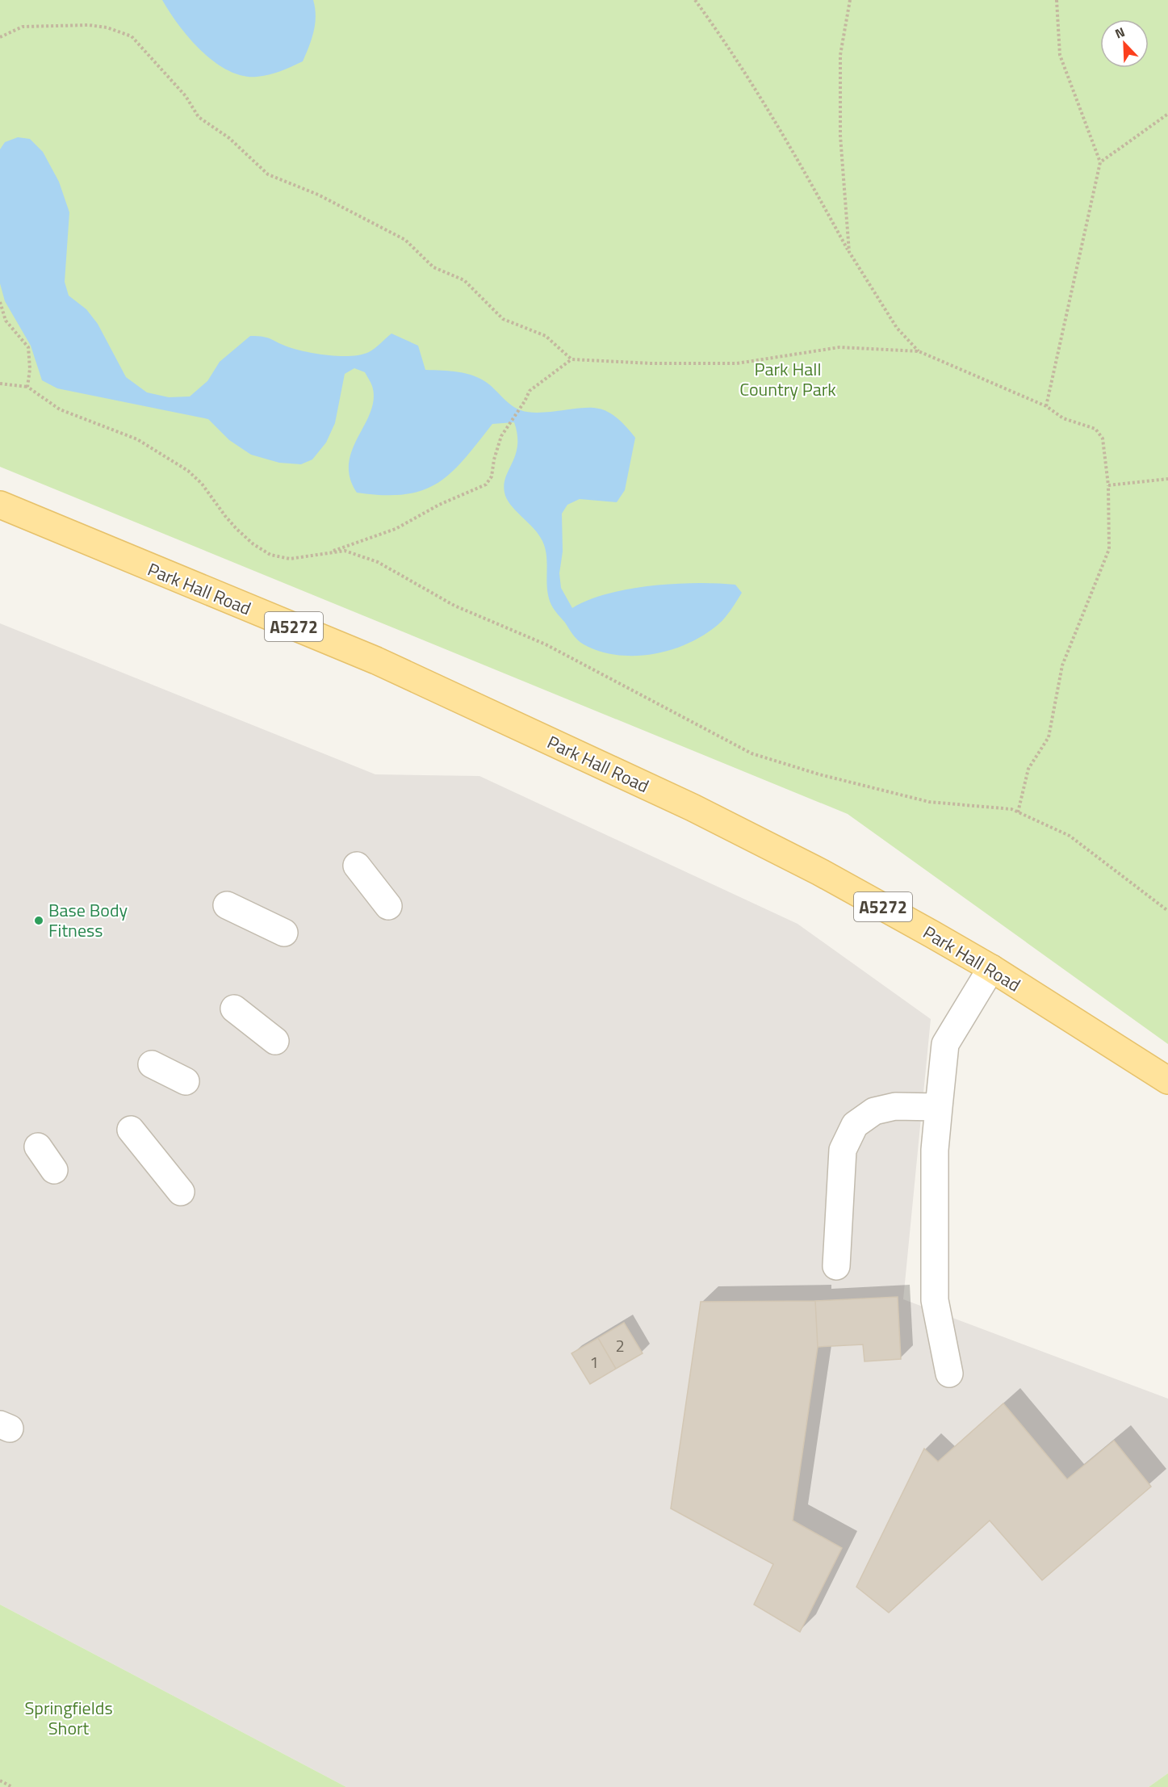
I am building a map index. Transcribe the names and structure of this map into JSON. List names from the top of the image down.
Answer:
{
  "streets": {
    "main road": ["Park Hall Road", "A5272"]
  },
  "parks": ["Park Hall Country Park", "Springfields Short"],
  "places": ["Base Body Fitness"],
  "house_numbers": ["2", "1"],
  "north": "top left"
}
